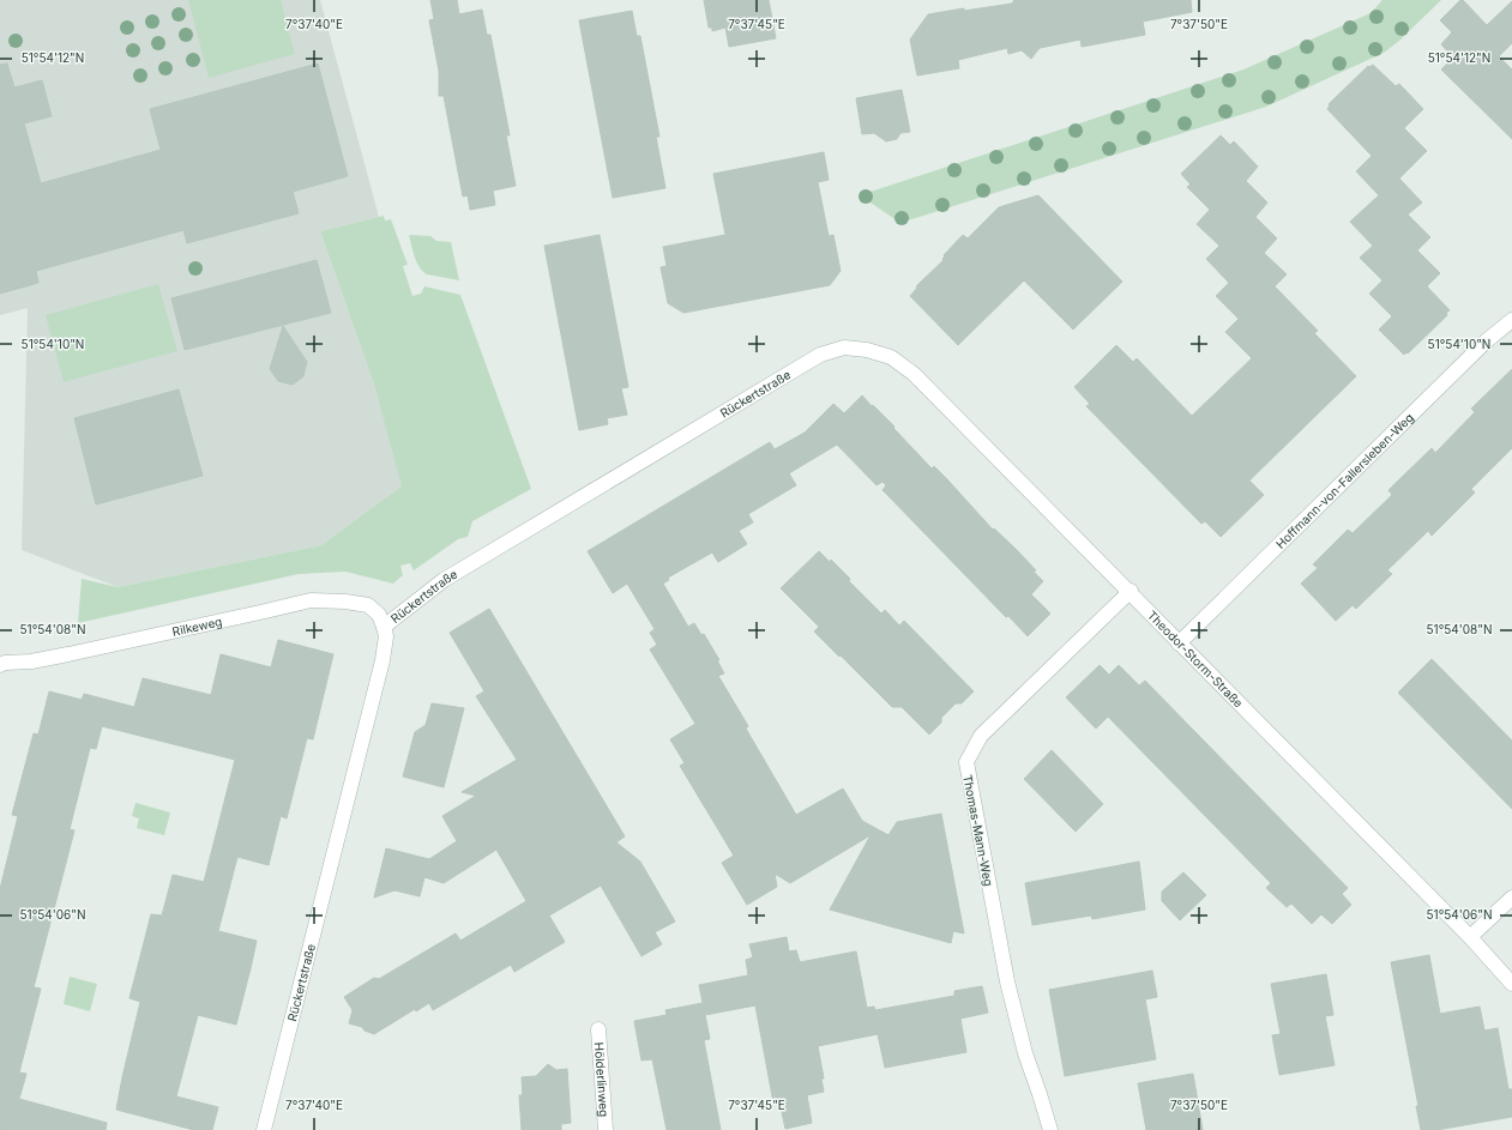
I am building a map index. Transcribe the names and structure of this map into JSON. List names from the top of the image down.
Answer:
{
  "streets": {
    "street": [
      "Rückertstraße",
      "Hoffmann-von-Fallersleben-Weg",
      "Rilkeweg",
      "Theodor-Storm-Straße",
      "Thomas-Mann-Weg",
      "Hölderlinweg"
    ]
  },
  "crossings": [
    ["Rückertstraße", "Rilkeweg"],
    ["Rückertstraße", "Theodor-Storm-Straße"],
    ["Hoffmann-von-Fallersleben-Weg", "Theodor-Storm-Straße"],
    ["Theodor-Storm-Straße", "Thomas-Mann-Weg"]
  ],
  "coordinates": [
    "7°37'40\"E",
    "7°37'45\"E",
    "7°37'50\"E",
    "51°54'12\"N",
    "51°54'10\"N",
    "51°54'08\"N",
    "51°54'06\"N"
  ]
}
